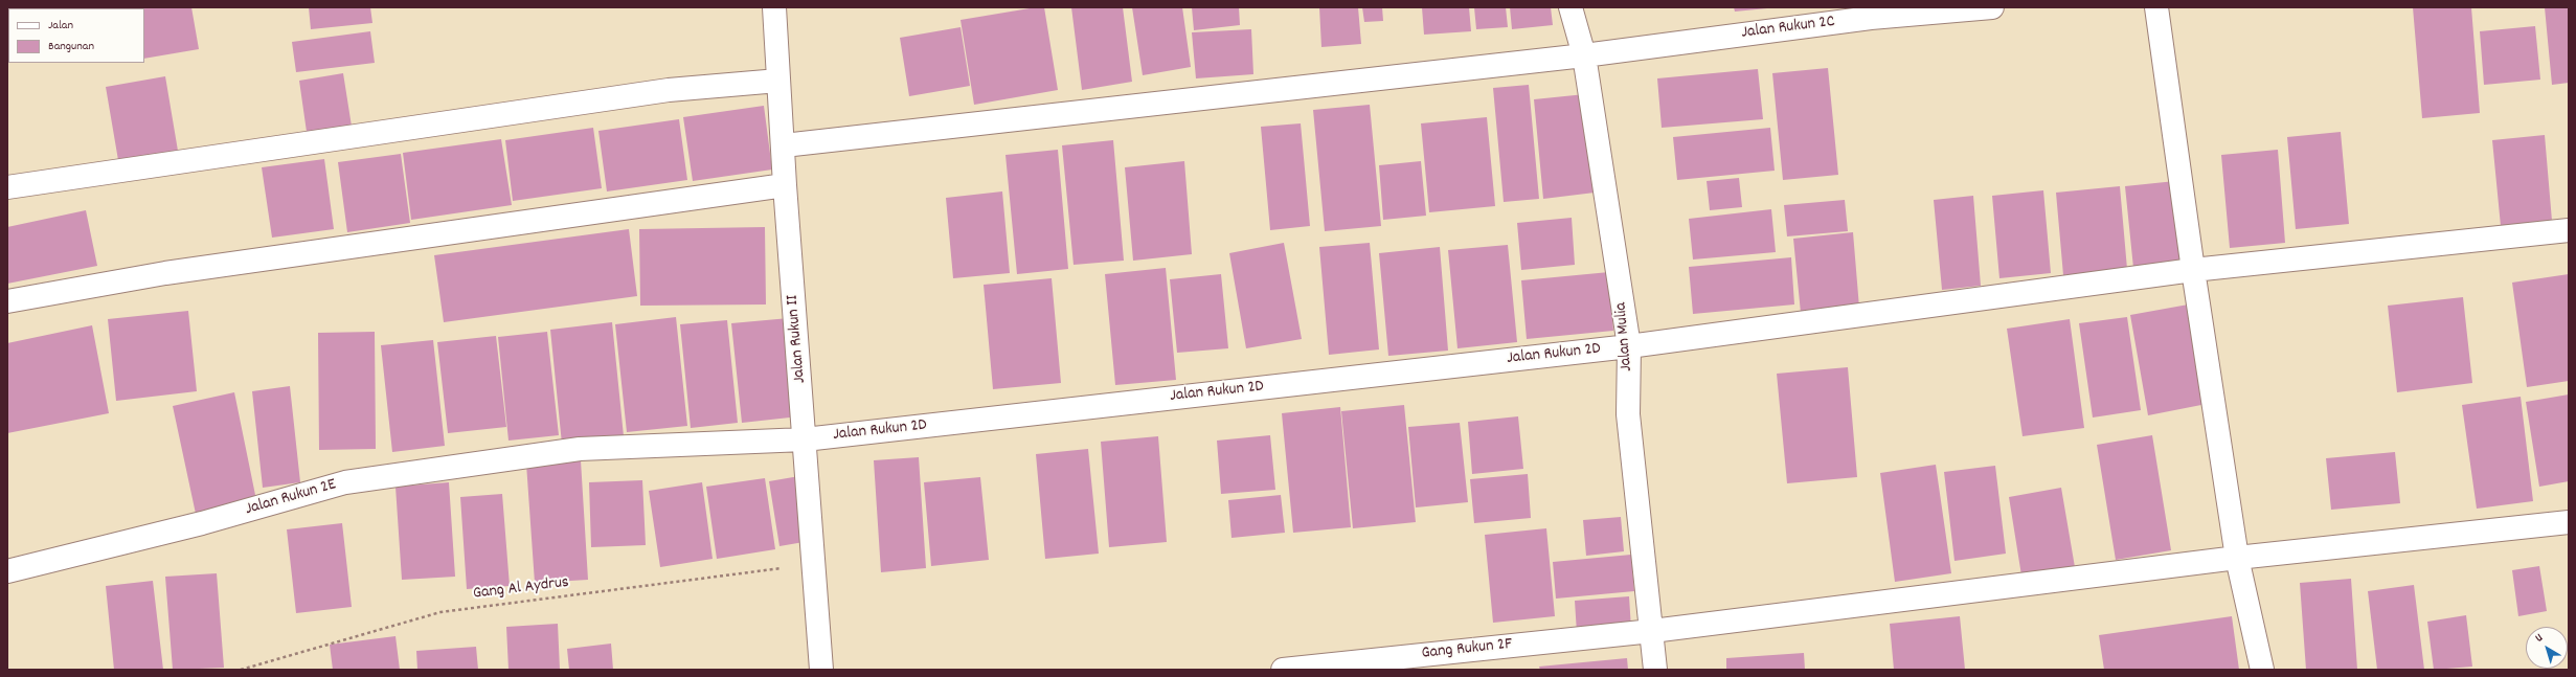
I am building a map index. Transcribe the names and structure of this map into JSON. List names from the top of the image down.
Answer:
{
  "streets": {
    "street": [
      "Jalan Rukun 2C",
      "Jalan Mulia",
      "Jalan Rukun II",
      "Jalan Rukun 2D",
      "Jalan Rukun 2E",
      "Gang Rukun 2F"
    ],
    "path": ["Gang Al Aydrus"]
  },
  "crossings": [
    ["Jalan Rukun 2C", "Jalan Mulia"],
    ["Jalan Rukun 2C", "Jalan Rukun II"],
    ["Jalan Mulia", "Jalan Rukun 2D"],
    ["Jalan Mulia", "Gang Rukun 2F"],
    ["Jalan Rukun II", "Jalan Rukun 2D"],
    ["Jalan Rukun II", "Gang Al Aydrus"],
    ["Jalan Rukun 2D", "Jalan Rukun 2E"]
  ],
  "legend": ["Jalan", "Bangunan"],
  "north": "top left"
}
